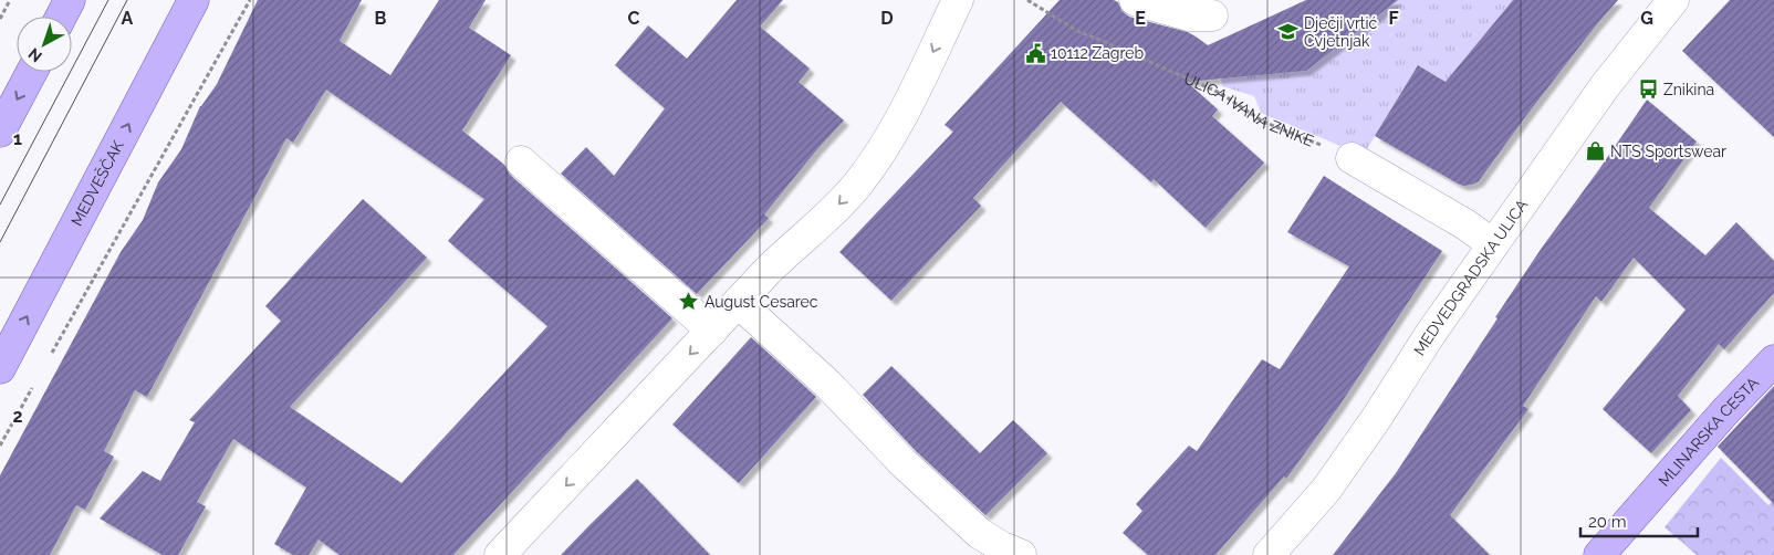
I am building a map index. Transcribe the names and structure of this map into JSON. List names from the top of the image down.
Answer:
{
  "streets": {
    "main road": ["MEDVEŠČAK", "MLINARSKA CESTA"],
    "street": ["MEDVEDGRADSKA ULICA"],
    "path": ["ULICA IVANA ZNIKE"]
  },
  "one_way": ["MEDVEŠČAK"],
  "places": {
    "school or university": ["Dječji vrtić Cvjetnjak"],
    "public building": ["10112 Zagreb"],
    "bus stop": ["Znikina"],
    "shop": ["NTS Sportswear"],
    "place": ["August Cesarec"]
  },
  "scale_bar": "20 m",
  "north": "bottom left",
  "grid": {
    "columns": [
      "A",
      "B",
      "C",
      "D",
      "E",
      "F",
      "G"
    ],
    "rows": ["1", "2"]
  }
}
